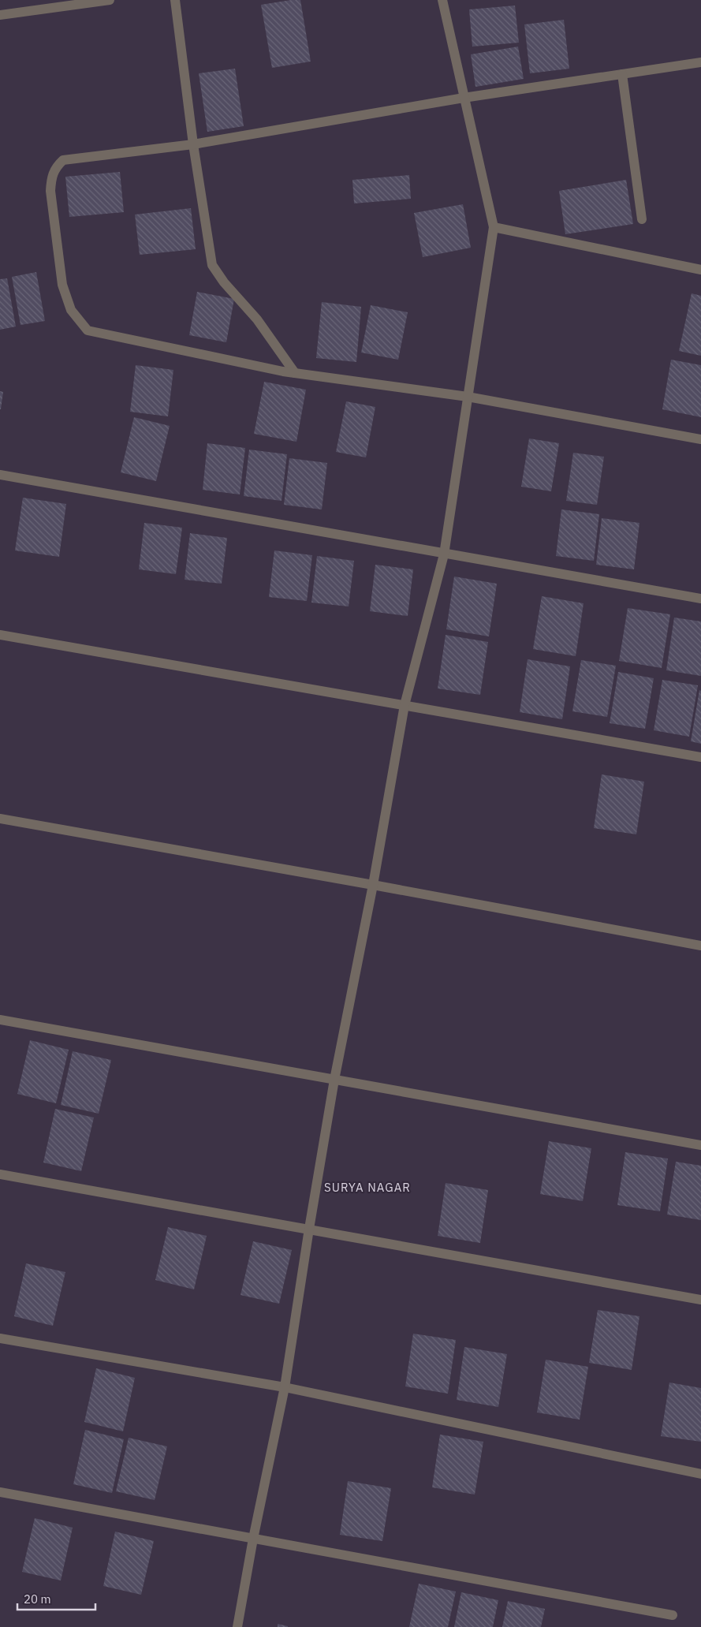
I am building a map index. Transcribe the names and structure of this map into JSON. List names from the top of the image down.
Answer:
{
  "districts": ["SURYA NAGAR"],
  "scale_bar": "20 m"
}
